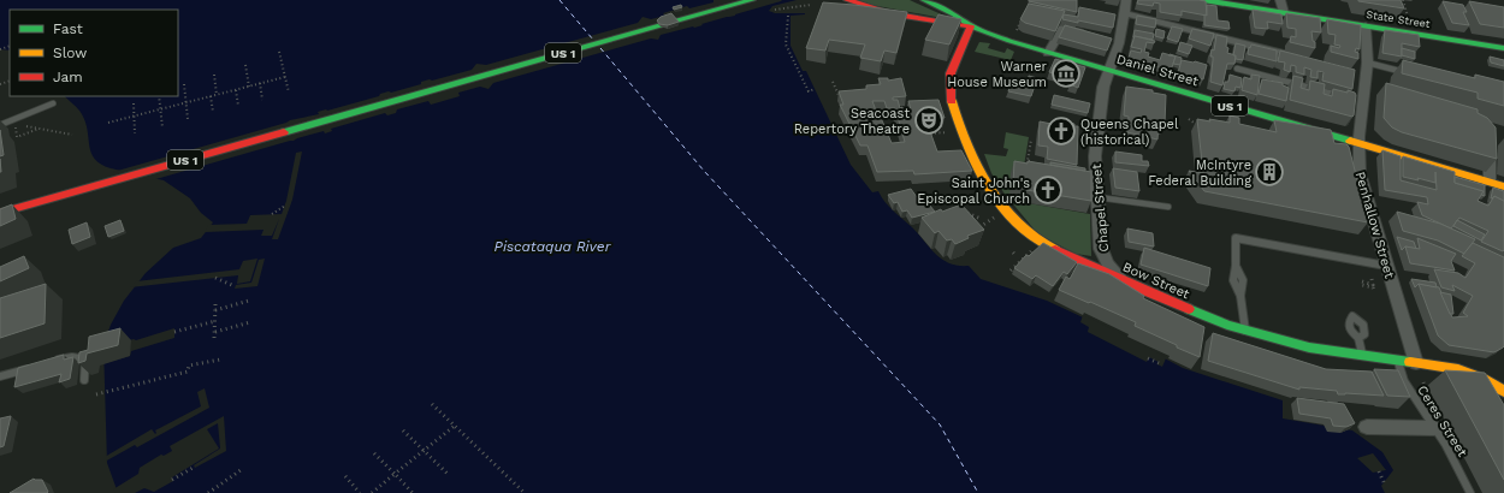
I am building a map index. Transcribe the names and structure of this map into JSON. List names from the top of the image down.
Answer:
{
  "streets": {
    "main road": [
      "State Street",
      "US 1",
      "Daniel Street",
      "Bow Street"
    ],
    "street": ["Chapel Street", "Penhallow Street"],
    "lane": ["Ceres Street"]
  },
  "crossings": [
    ["State Street", "Penhallow Street"],
    ["US 1", "Daniel Street"],
    ["US 1", "Bow Street"],
    ["Daniel Street", "Chapel Street"],
    ["Daniel Street", "Penhallow Street"],
    ["Daniel Street", "Bow Street"],
    ["Chapel Street", "Bow Street"],
    ["Penhallow Street", "Bow Street"],
    ["Bow Street", "Ceres Street"]
  ],
  "water": ["Piscataqua River"],
  "places": {
    "museum": ["Warner House Museum"],
    "theatre": ["Seacoast Repertory Theatre"],
    "church": ["Queens Chapel (historical)", "Saint John's Episcopal Church"],
    "building": ["McIntyre Federal Building"]
  },
  "legend": ["Fast", "Slow", "Jam"]
}
